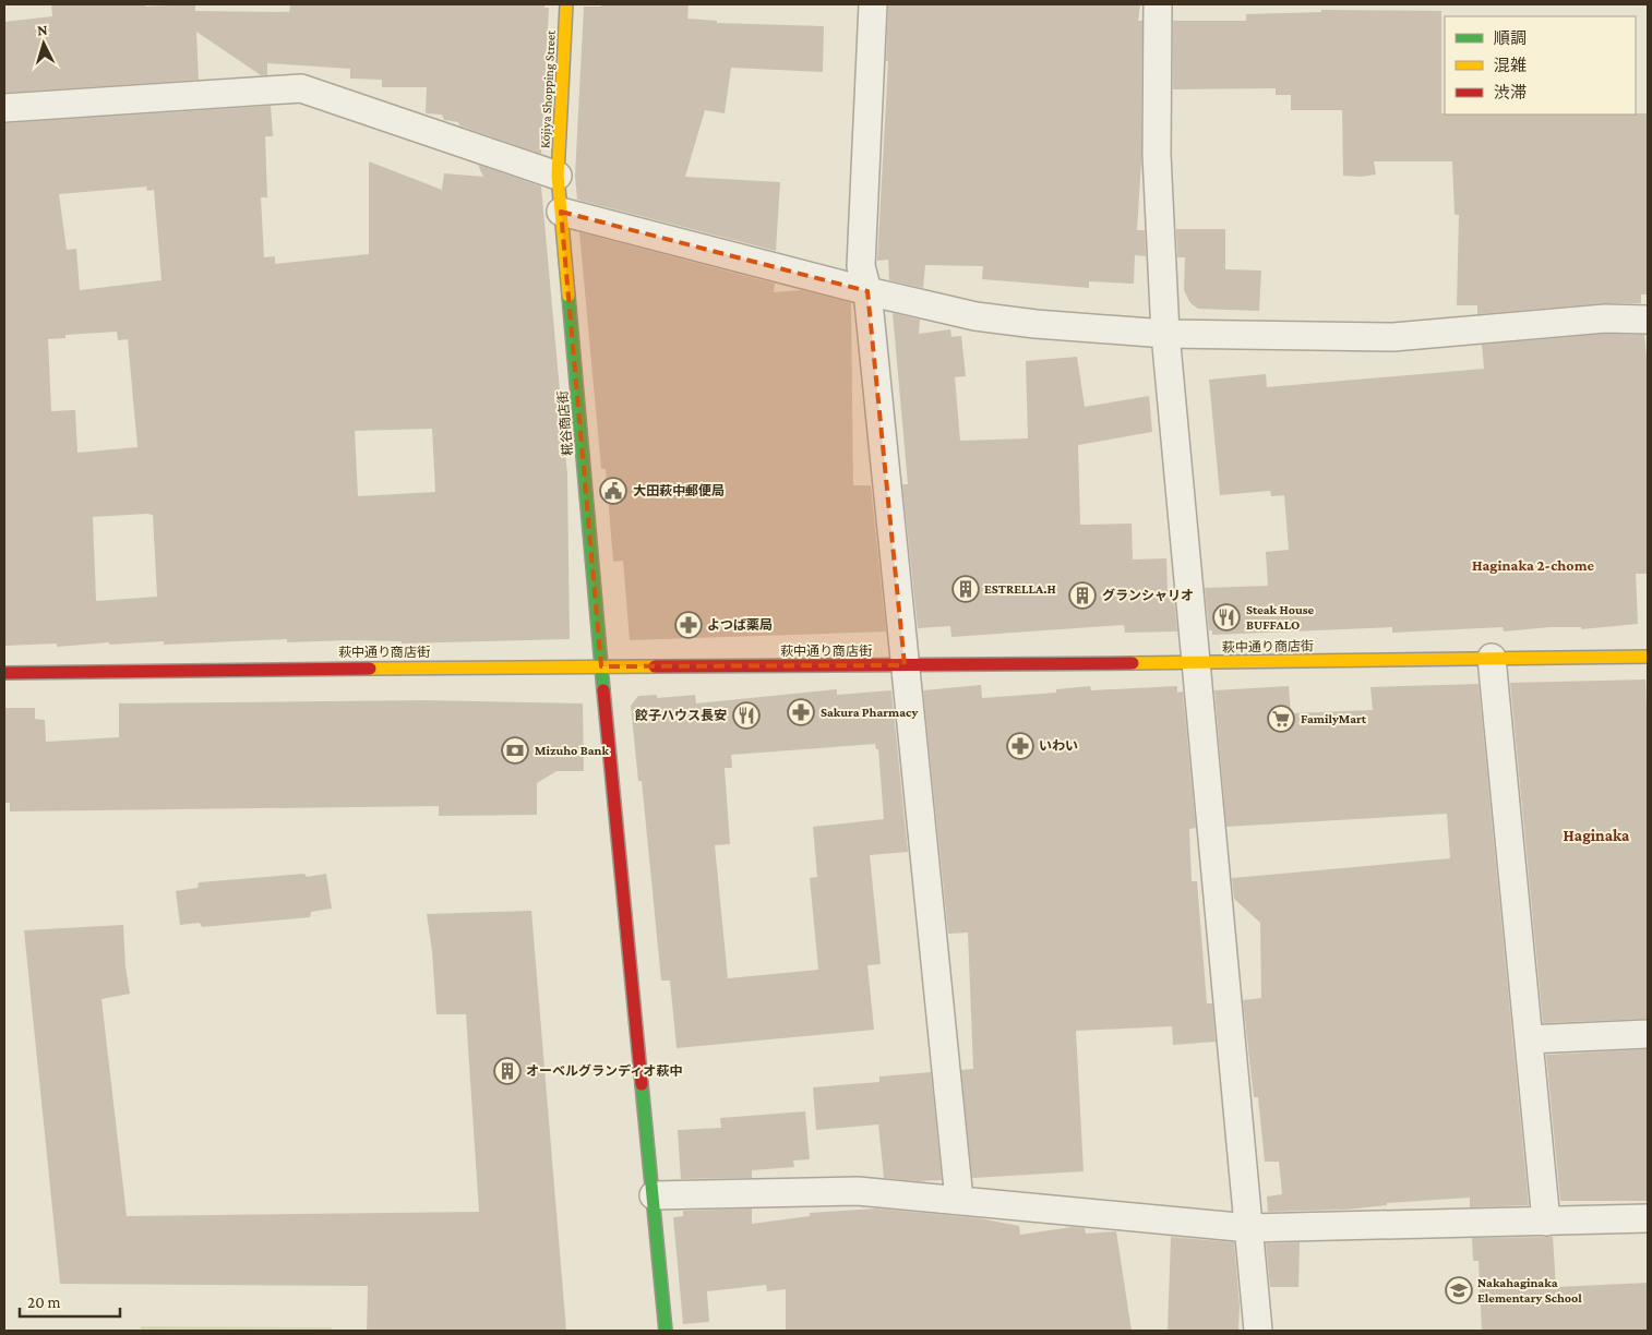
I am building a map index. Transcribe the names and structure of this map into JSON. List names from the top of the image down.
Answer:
{
  "streets": {
    "street": ["Kōjiya Shopping Street", "糀谷商店街", "萩中通り商店街"]
  },
  "crossings": [
    ["Kōjiya Shopping Street", "糀谷商店街"],
    ["糀谷商店街", "萩中通り商店街"]
  ],
  "districts": ["Haginaka 2-chome", "Haginaka"],
  "places": {
    "public building": ["大田萩中郵便局"],
    "building": ["ESTRELLA.H", "グランシャリオ", "オーベルグランディオ萩中"],
    "restaurant": ["Steak House BUFFALO", "餃子ハウス長安"],
    "pharmacy": ["よつば薬局", "Sakura Pharmacy", "いわい"],
    "supermarket": ["FamilyMart"],
    "bank": ["Mizuho Bank"],
    "school or university": ["Nakahaginaka Elementary School"]
  },
  "legend": ["順調", "混雑", "渋滞"],
  "scale_bar": "20 m",
  "north": "top"
}
